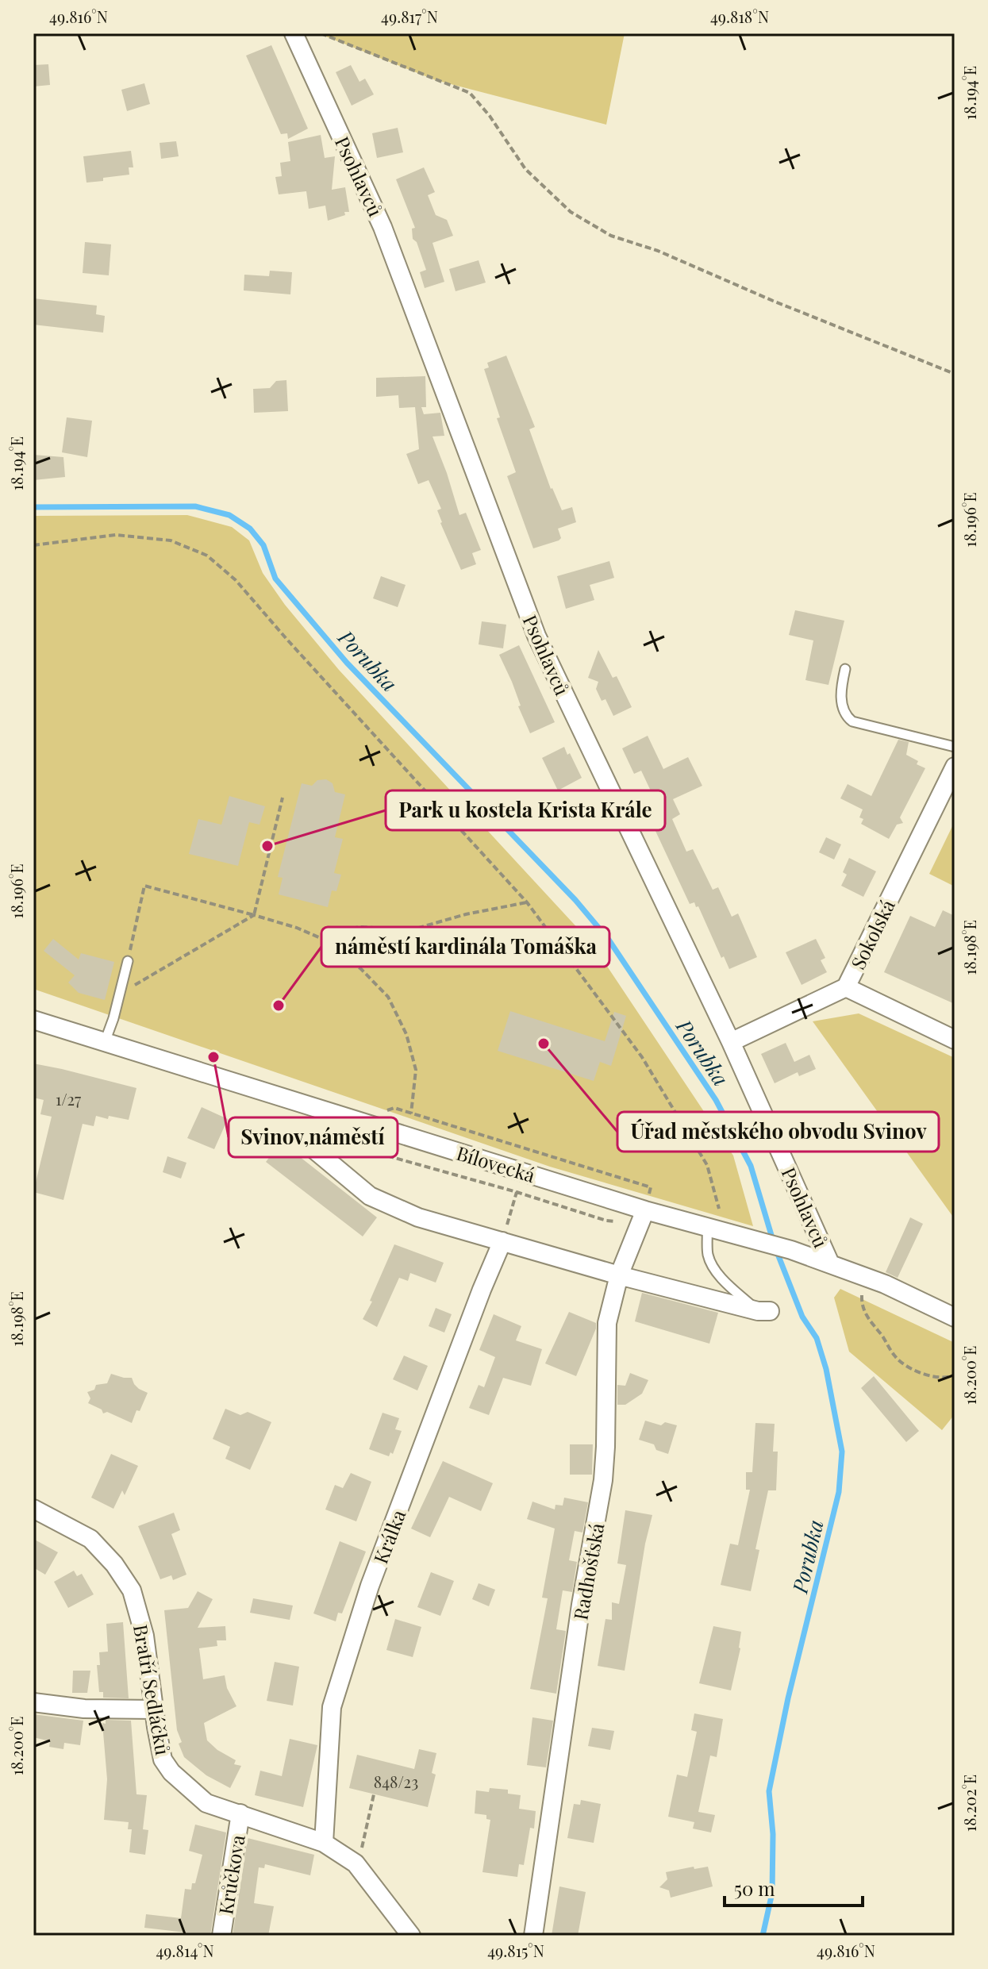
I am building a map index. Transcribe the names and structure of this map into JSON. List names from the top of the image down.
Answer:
{
  "streets": {
    "street": [
      "Psohlavců",
      "Sokolská",
      "Bílovecká",
      "Králka",
      "Radhošťská",
      "Bratří Sedláčků",
      "Krůčkova"
    ]
  },
  "crossings": [
    ["Psohlavců", "Sokolská"],
    ["Psohlavců", "Bílovecká"],
    ["Bílovecká", "Radhošťská"],
    ["Králka", "Bratří Sedláčků"],
    ["Bratří Sedláčků", "Krůčkova"]
  ],
  "water": ["Porubka"],
  "places": [
    "Park u kostela Krista Krále",
    "náměstí kardinála Tomáška",
    "Úřad městského obvodu Svinov",
    "Svinov,náměstí"
  ],
  "house_numbers": ["1/27", "848/23"],
  "scale_bar": "50 m",
  "coordinates": [
    "49.816°N",
    "49.817°N",
    "49.818°N",
    "18.194°E",
    "18.196°E",
    "18.198°E",
    "18.200°E",
    "18.202°E",
    "49.814°N",
    "49.815°N"
  ]
}
